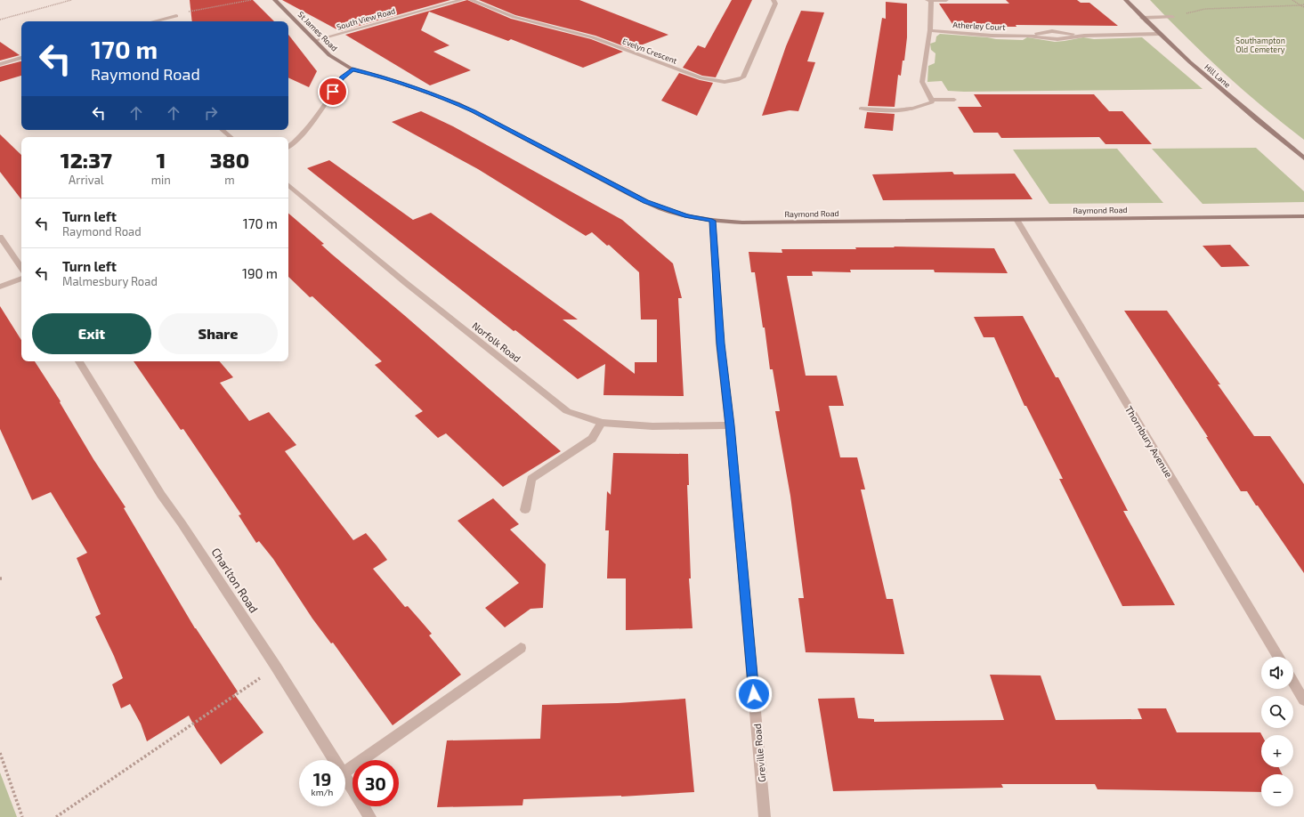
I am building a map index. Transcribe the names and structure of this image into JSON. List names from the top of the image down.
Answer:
{
  "streets": {
    "street": [
      "South View Road",
      "Atherley Court",
      "St James Road",
      "Evelyn Crescent",
      "Hill Lane",
      "Raymond Road",
      "Norfolk Road",
      "Thornbury Avenue",
      "Charlton Road",
      "Greville Road"
    ]
  },
  "crossings": [
    ["South View Road", "St James Road"],
    ["Atherley Court", "Hill Lane"],
    ["St James Road", "Raymond Road"],
    ["Raymond Road", "Thornbury Avenue"],
    ["Raymond Road", "Greville Road"],
    ["Norfolk Road", "Greville Road"]
  ],
  "parks": ["Southampton Old Cemetery"],
  "page": {
    "turn": ["170 m", "Raymond Road"],
    "eta": [
      "12:37",
      "Arrival",
      "1",
      "min",
      "380",
      "m"
    ],
    "list": [
      {
        "name": "Turn left",
        "note": "Raymond Road",
        "value": "170 m"
      },
      {
        "name": "Turn left",
        "note": "Malmesbury Road",
        "value": "190 m"
      }
    ],
    "buttons": ["Exit", "Share"],
    "map_buttons": ["+", "−"],
    "speed": "19 km/h",
    "limit": "30"
  }
}
